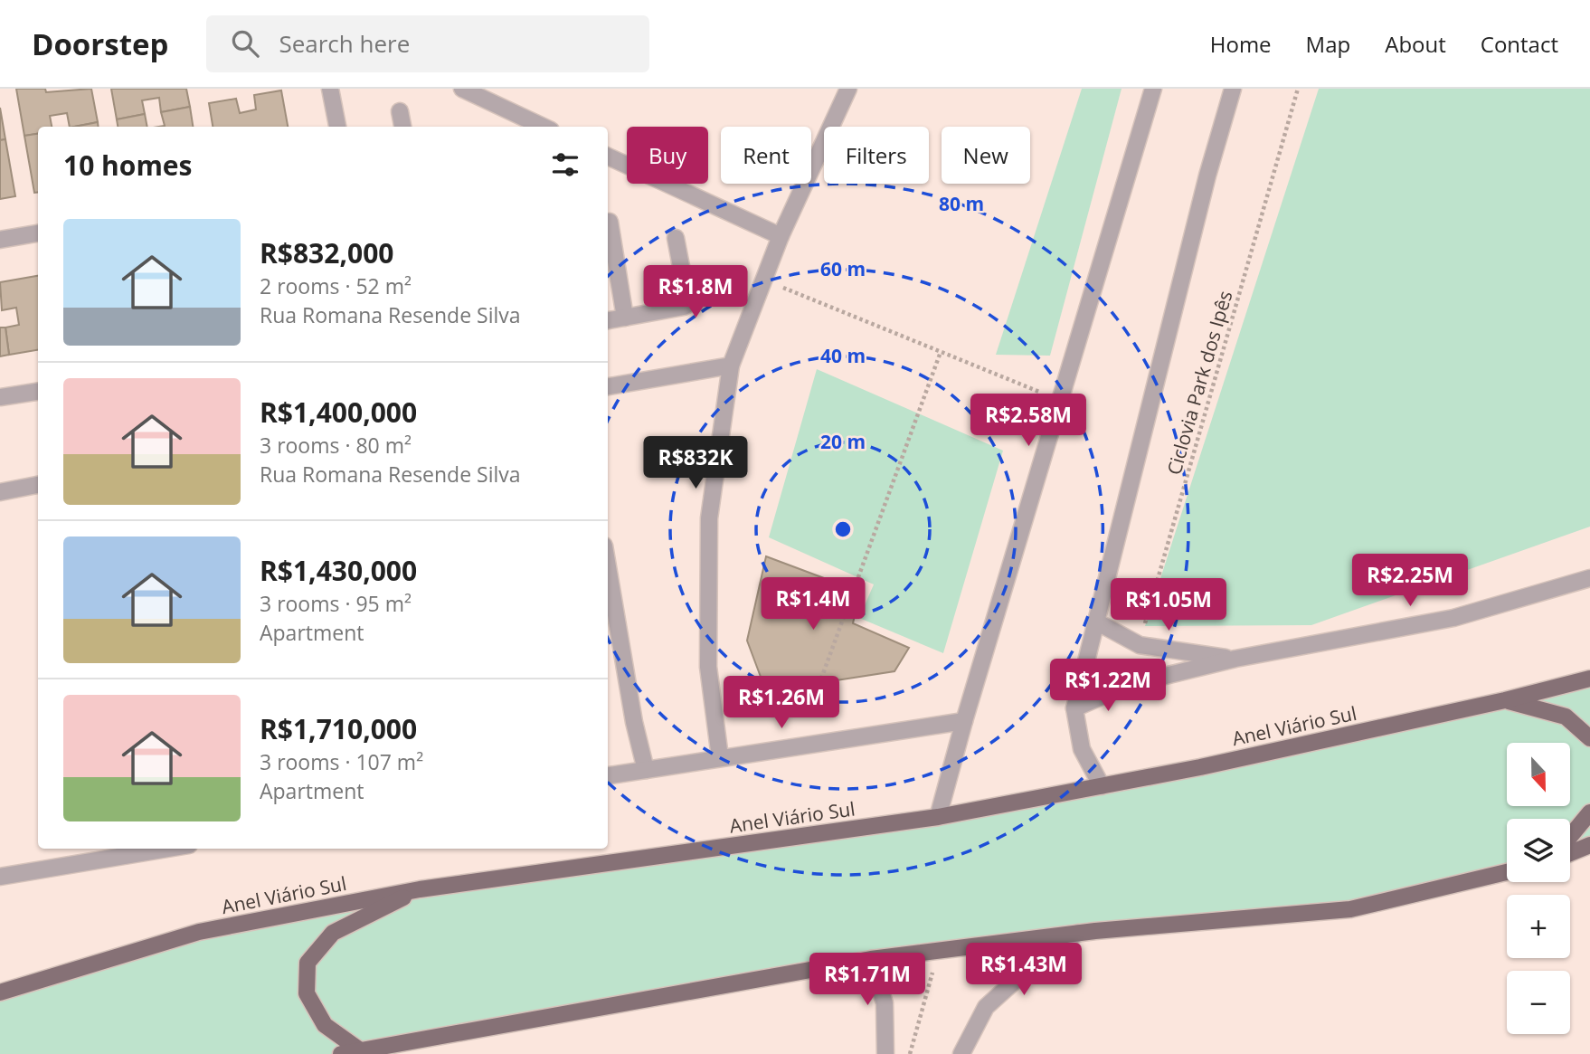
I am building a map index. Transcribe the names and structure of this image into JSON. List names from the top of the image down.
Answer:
{
  "streets": {
    "main road": ["Anel Viário Sul"],
    "path": ["Ciclovia Park dos Ipês"]
  },
  "north": "bottom",
  "page": {
    "header": "Doorstep",
    "search": "Search here",
    "nav": [
      "Home",
      "Map",
      "About",
      "Contact"
    ],
    "chip": [
      "Buy",
      "Rent",
      "Filters",
      "New"
    ],
    "heading": "10 homes",
    "list": [
      {
        "name": "R$832,000",
        "note": "2 rooms · 52 m² · Rua Romana Resende Silva"
      },
      {
        "name": "R$1,400,000",
        "note": "3 rooms · 80 m² · Rua Romana Resende Silva"
      },
      {
        "name": "R$1,430,000",
        "note": "3 rooms · 95 m² · Apartment"
      },
      {
        "name": "R$1,710,000",
        "note": "3 rooms · 107 m² · Apartment"
      }
    ],
    "price": [
      "R$1.8M",
      "R$2.58M",
      "R$832K",
      "R$2.25M",
      "R$1.4M",
      "R$1.05M",
      "R$1.22M",
      "R$1.26M",
      "R$1.43M",
      "R$1.71M"
    ],
    "map_buttons": ["+", "−"]
  },
  "rings": [
    "80 m",
    "60 m",
    "40 m",
    "20 m"
  ]
}
